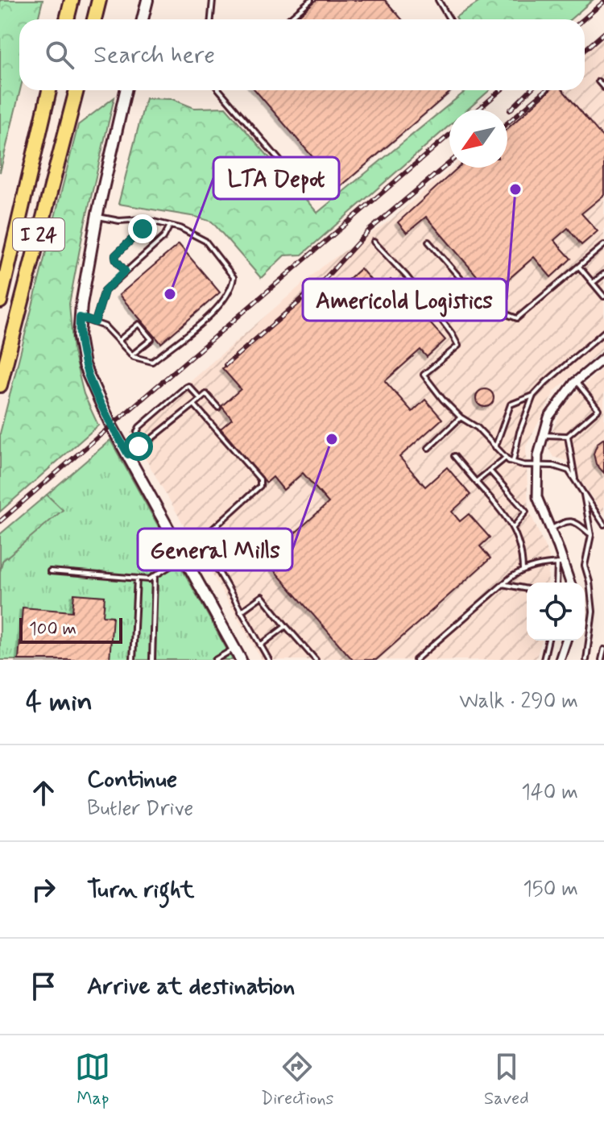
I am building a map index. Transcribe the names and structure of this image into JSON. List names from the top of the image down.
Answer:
{
  "streets": {
    "highway": ["I 24"]
  },
  "places": ["Americold Logistics", "LTA Depot", "General Mills"],
  "scale_bar": "100 m",
  "north": "bottom left",
  "page": {
    "search": "Search here",
    "scale": "100 m",
    "heading": ["4 min", "Walk · 290 m"],
    "list": [
      ["Continue", "Butler Drive", "140 m"],
      ["Turn right", "150 m"],
      "Arrive at destination"
    ],
    "nav": ["Map", "Directions", "Saved"]
  }
}
